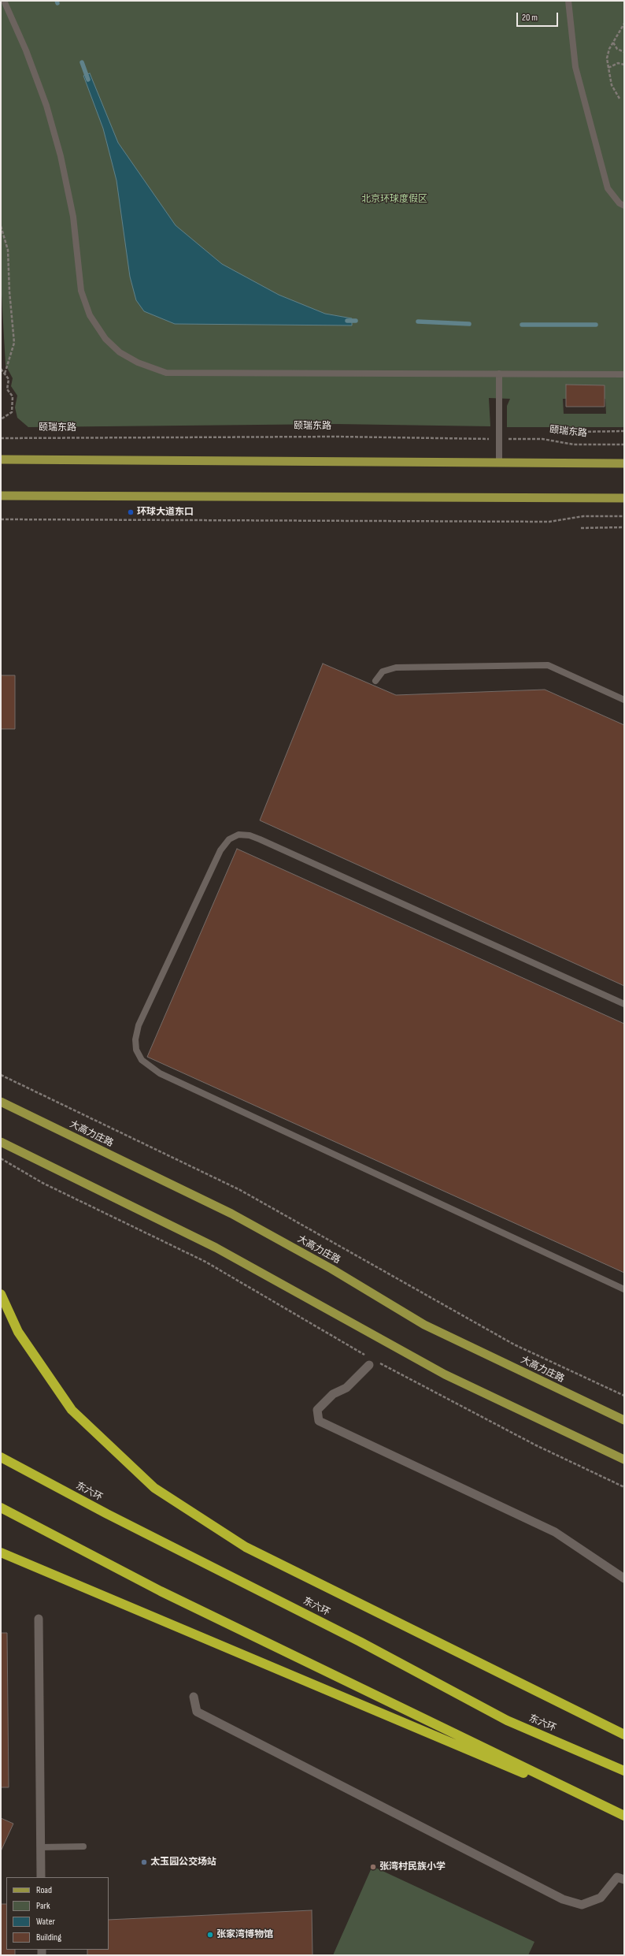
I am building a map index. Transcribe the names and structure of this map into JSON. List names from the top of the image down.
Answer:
{
  "streets": {
    "highway": ["东六环"],
    "main road": ["大高力庄路"],
    "path": ["颐瑞东路"]
  },
  "parks": ["北京环球度假区"],
  "places": [
    "环球大道东口",
    "太玉园公交场站",
    "张湾村民族小学",
    "张家湾博物馆"
  ],
  "legend": [
    "Road",
    "Park",
    "Water",
    "Building"
  ],
  "scale_bar": "20 m"
}
